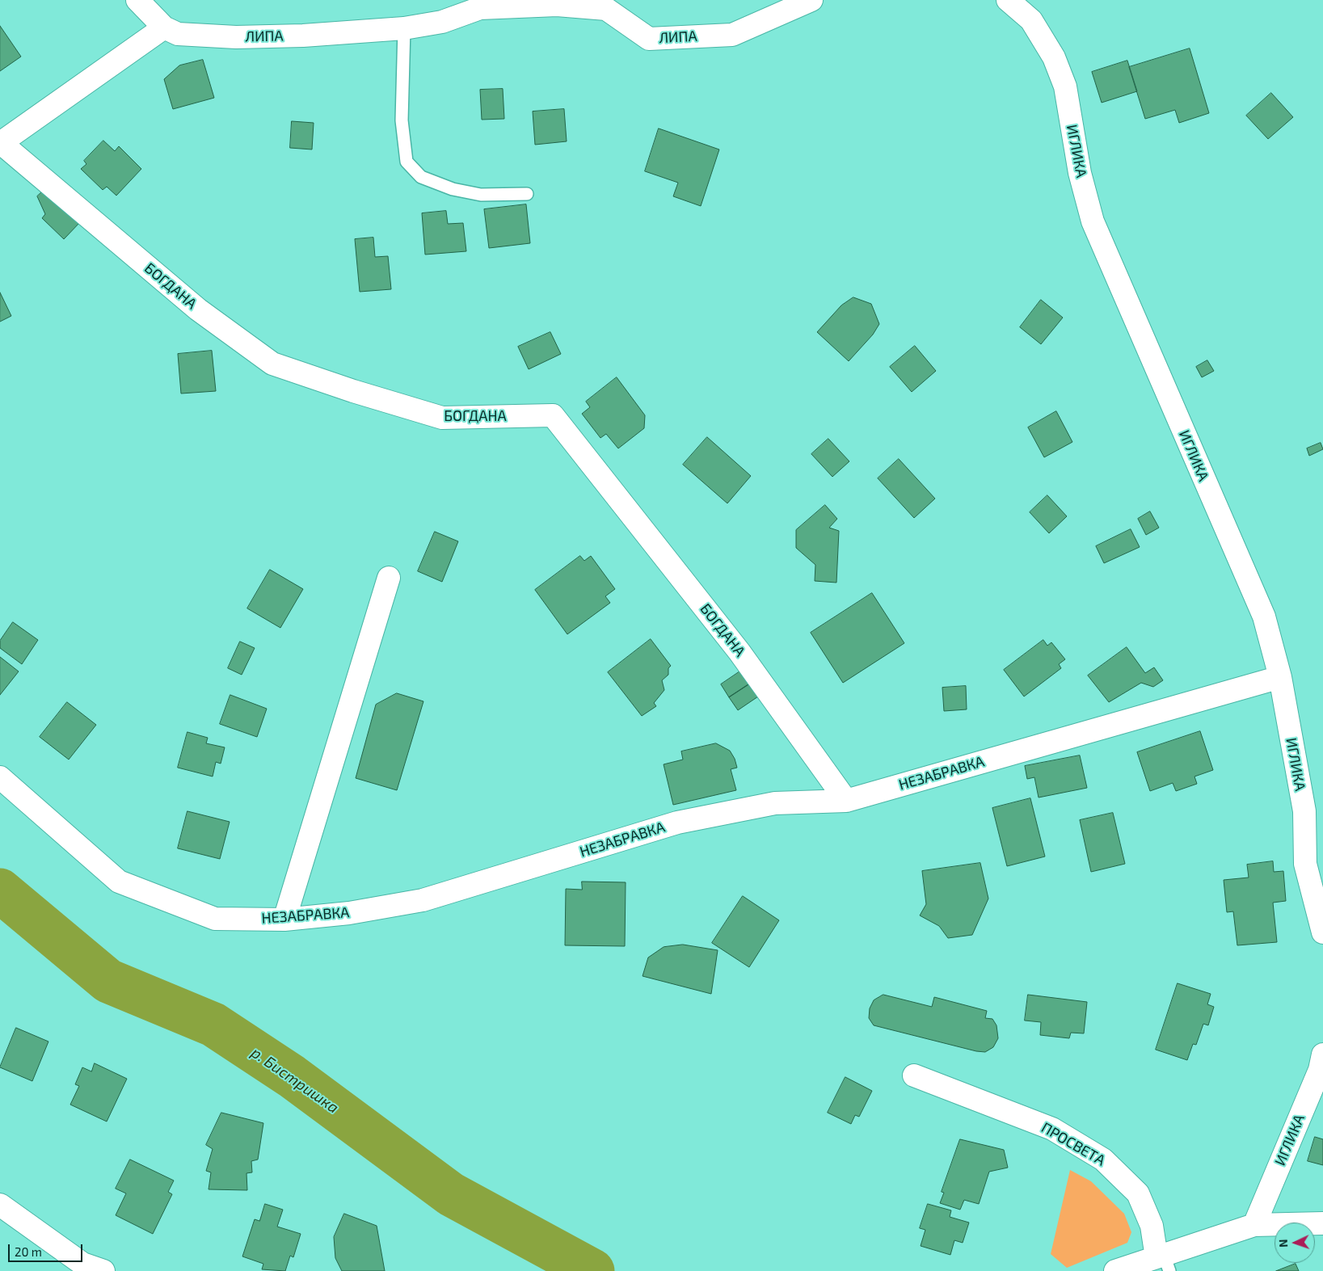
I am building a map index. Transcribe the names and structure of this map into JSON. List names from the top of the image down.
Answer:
{
  "streets": {
    "street": [
      "ЛИПА",
      "ИГЛИКА",
      "БОГДАНА",
      "НЕЗАБРАВКА",
      "ПРОСВЕТА"
    ]
  },
  "crossings": [
    ["ИГЛИКА", "НЕЗАБРАВКА"],
    ["БОГДАНА", "НЕЗАБРАВКА"]
  ],
  "water": ["р. Бистришка"],
  "scale_bar": "20 m",
  "north": "left"
}
